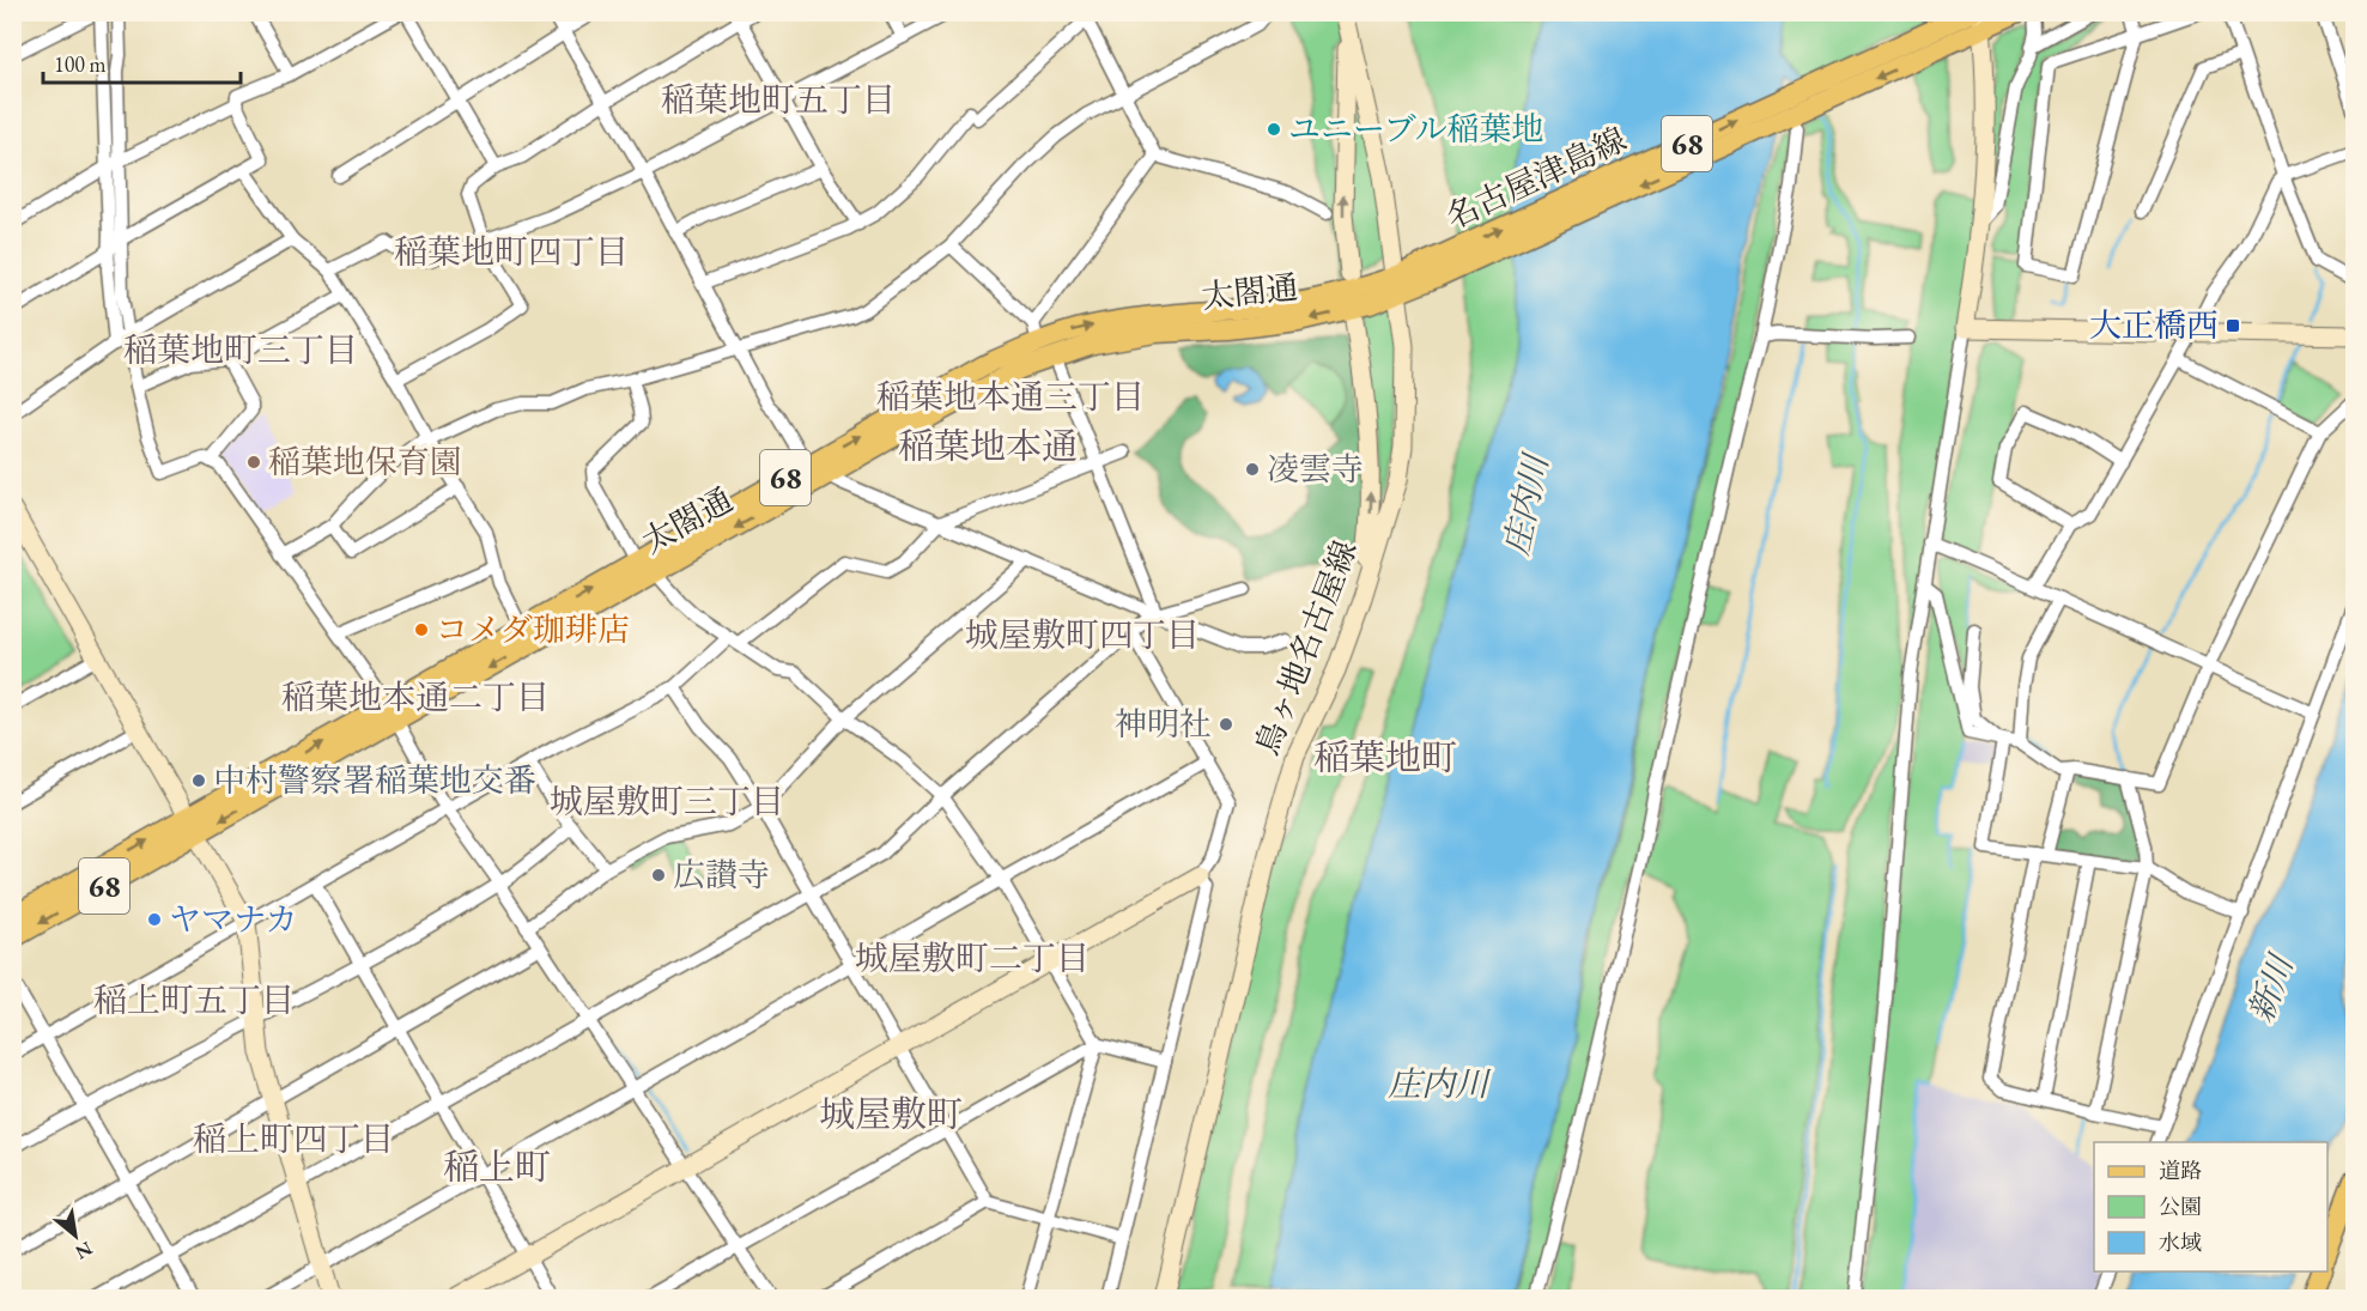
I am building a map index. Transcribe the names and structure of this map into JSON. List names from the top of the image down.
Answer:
{
  "streets": {
    "main road": ["68", "名古屋津島線", "太閤通"],
    "street": ["鳥ヶ地名古屋線"]
  },
  "crossings": [
    ["68", "名古屋津島線"],
    ["名古屋津島線", "太閤通"],
    ["太閤通", "鳥ヶ地名古屋線"]
  ],
  "districts": [
    "稲葉地町五丁目",
    "稲葉地町四丁目",
    "稲葉地町三丁目",
    "稲葉地本通三丁目",
    "稲葉地本通",
    "城屋敷町四丁目",
    "稲葉地本通二丁目",
    "稲葉地町",
    "城屋敷町三丁目",
    "城屋敷町二丁目",
    "稲上町五丁目",
    "城屋敷町",
    "稲上町四丁目",
    "稲上町"
  ],
  "water": ["庄内川", "新川"],
  "places": {
    "other": [
      "ユニーブル稲葉地",
      "稲葉地保育園",
      "凌雲寺",
      "コメダ珈琲店",
      "神明社",
      "中村警察署稲葉地交番",
      "広讃寺",
      "ヤマナカ"
    ],
    "transit": ["大正橋西"]
  },
  "legend": ["道路", "公園", "水域"],
  "scale_bar": "100 m",
  "north": "bottom right"
}
